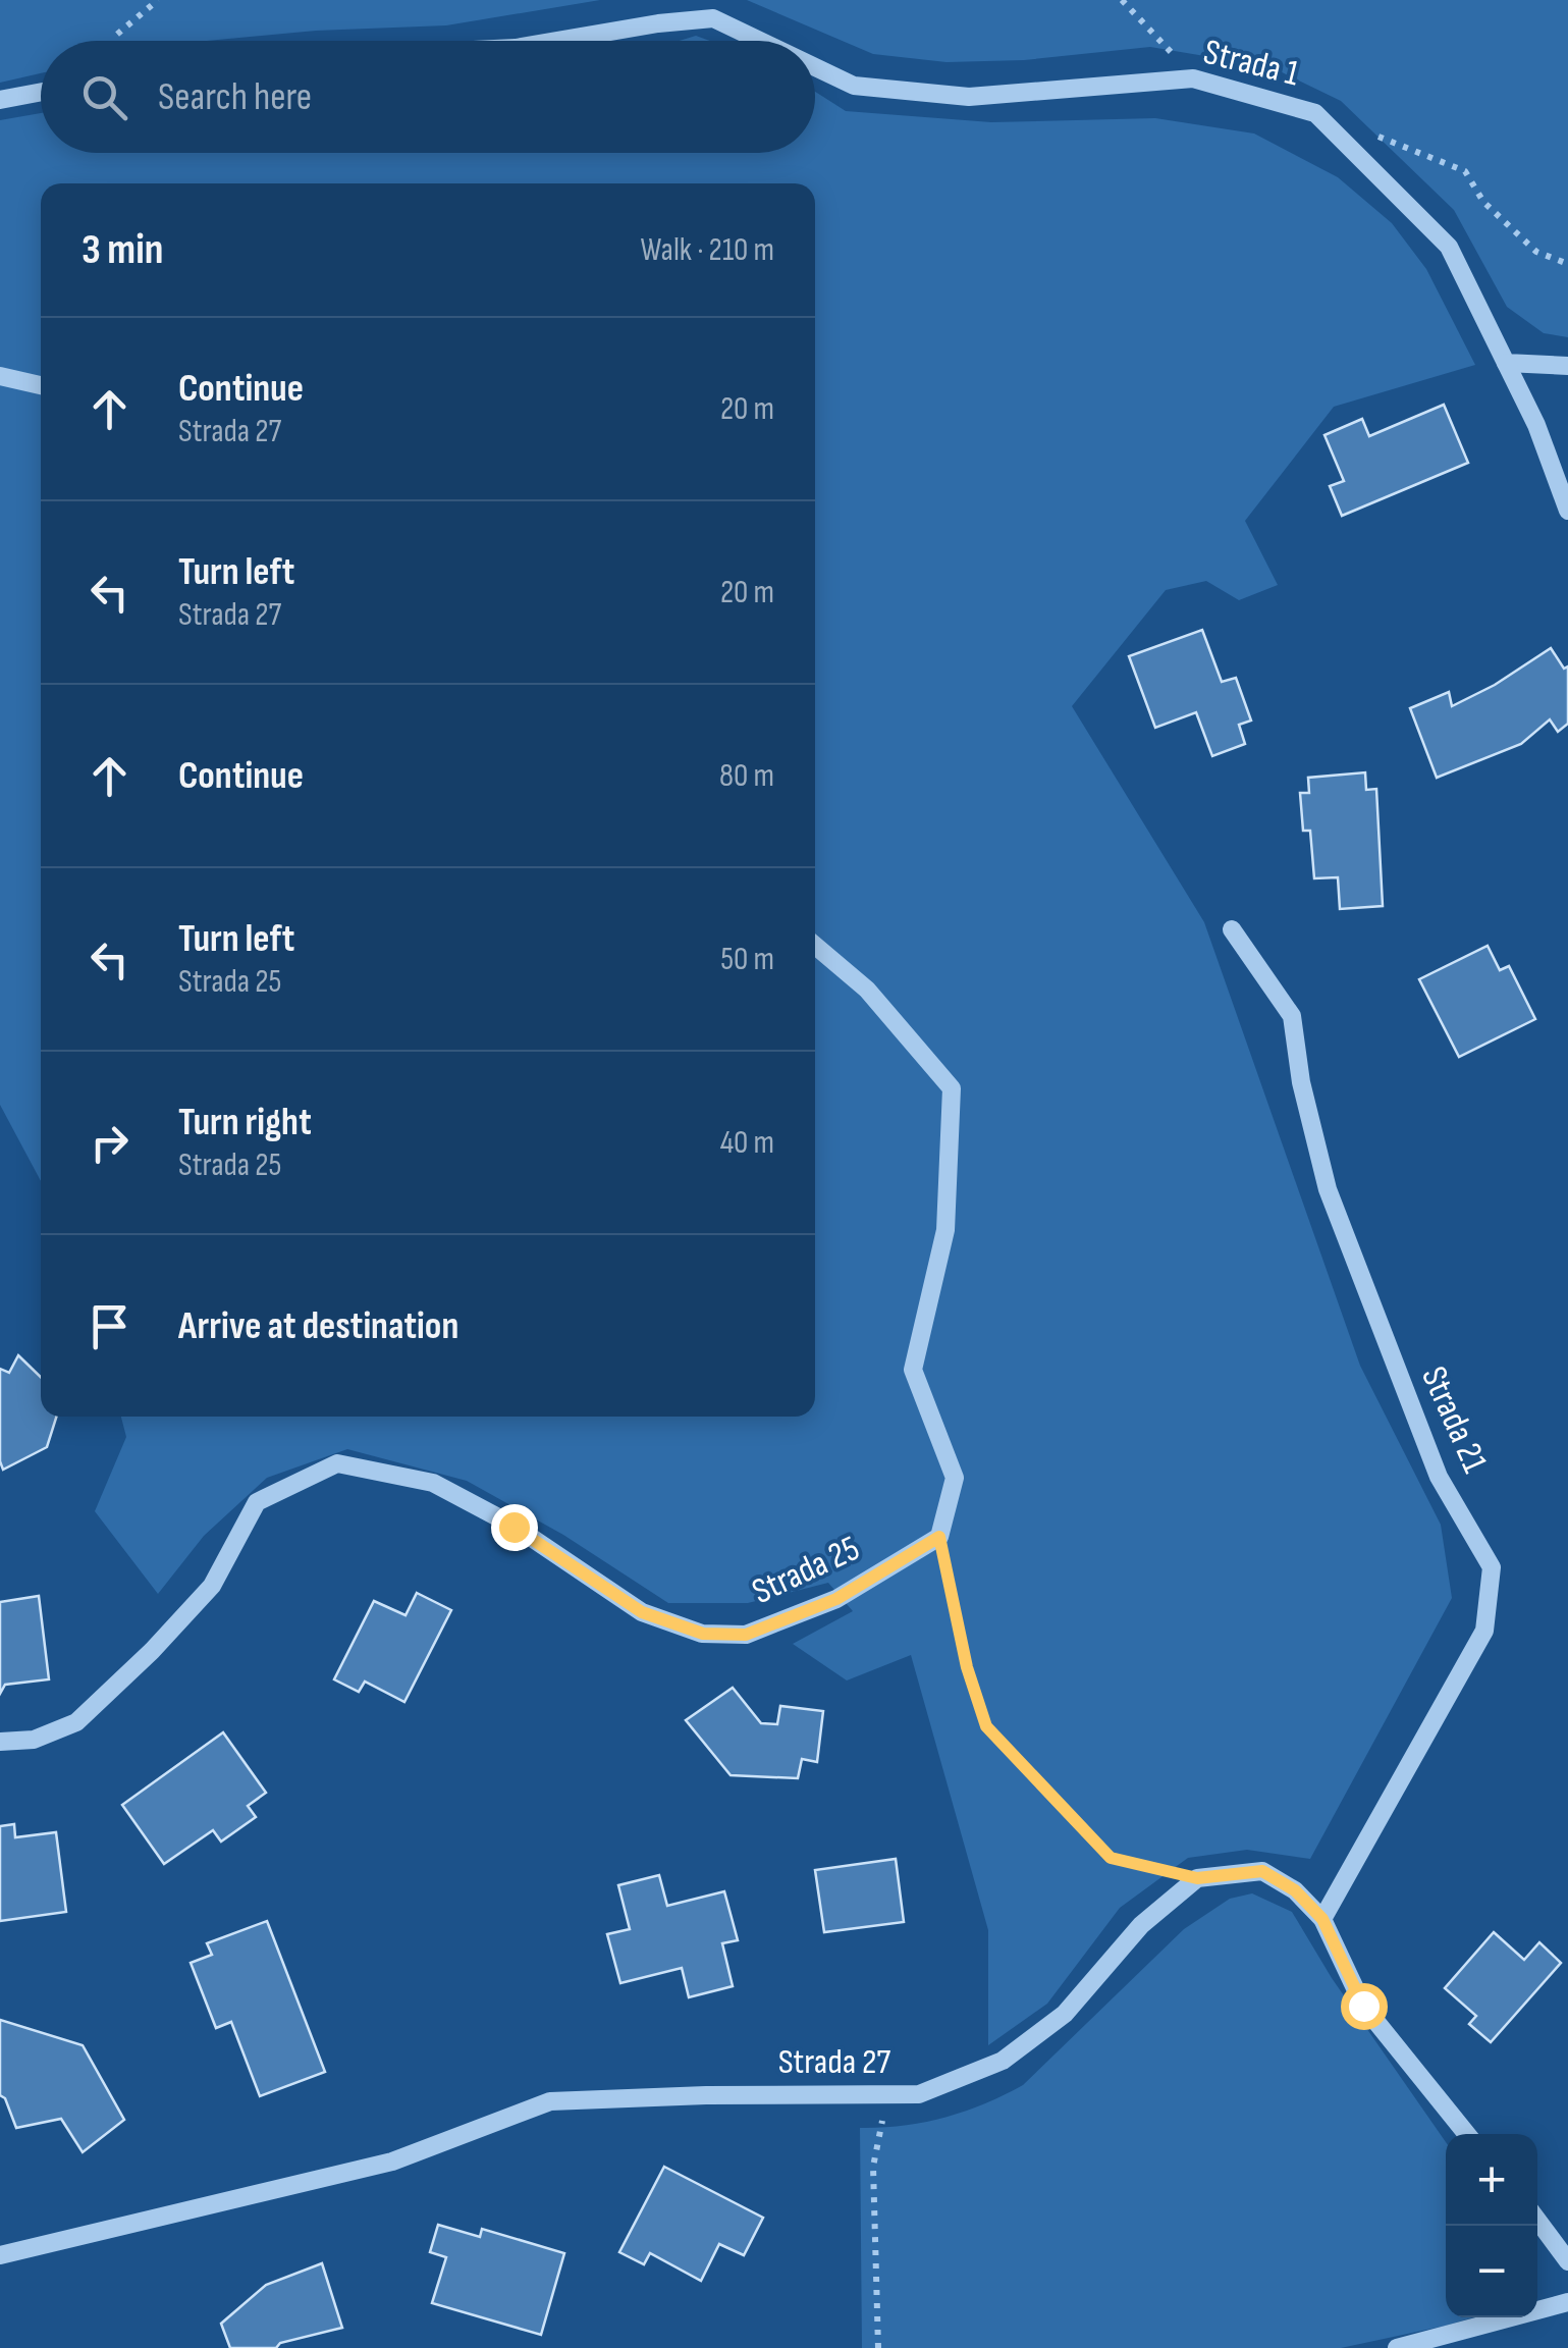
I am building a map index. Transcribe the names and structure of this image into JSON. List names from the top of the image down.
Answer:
{
  "streets": {
    "street": [
      "Strada 1",
      "Strada 21",
      "Strada 25",
      "Strada 27"
    ]
  },
  "page": {
    "search": "Search here",
    "heading": ["3 min", "Walk · 210 m"],
    "list": [
      ["Continue", "Strada 27", "20 m"],
      ["Turn left", "Strada 27", "20 m"],
      ["Continue", "80 m"],
      ["Turn left", "Strada 25", "50 m"],
      ["Turn right", "Strada 25", "40 m"],
      "Arrive at destination"
    ],
    "map_buttons": ["+", "−"]
  }
}
